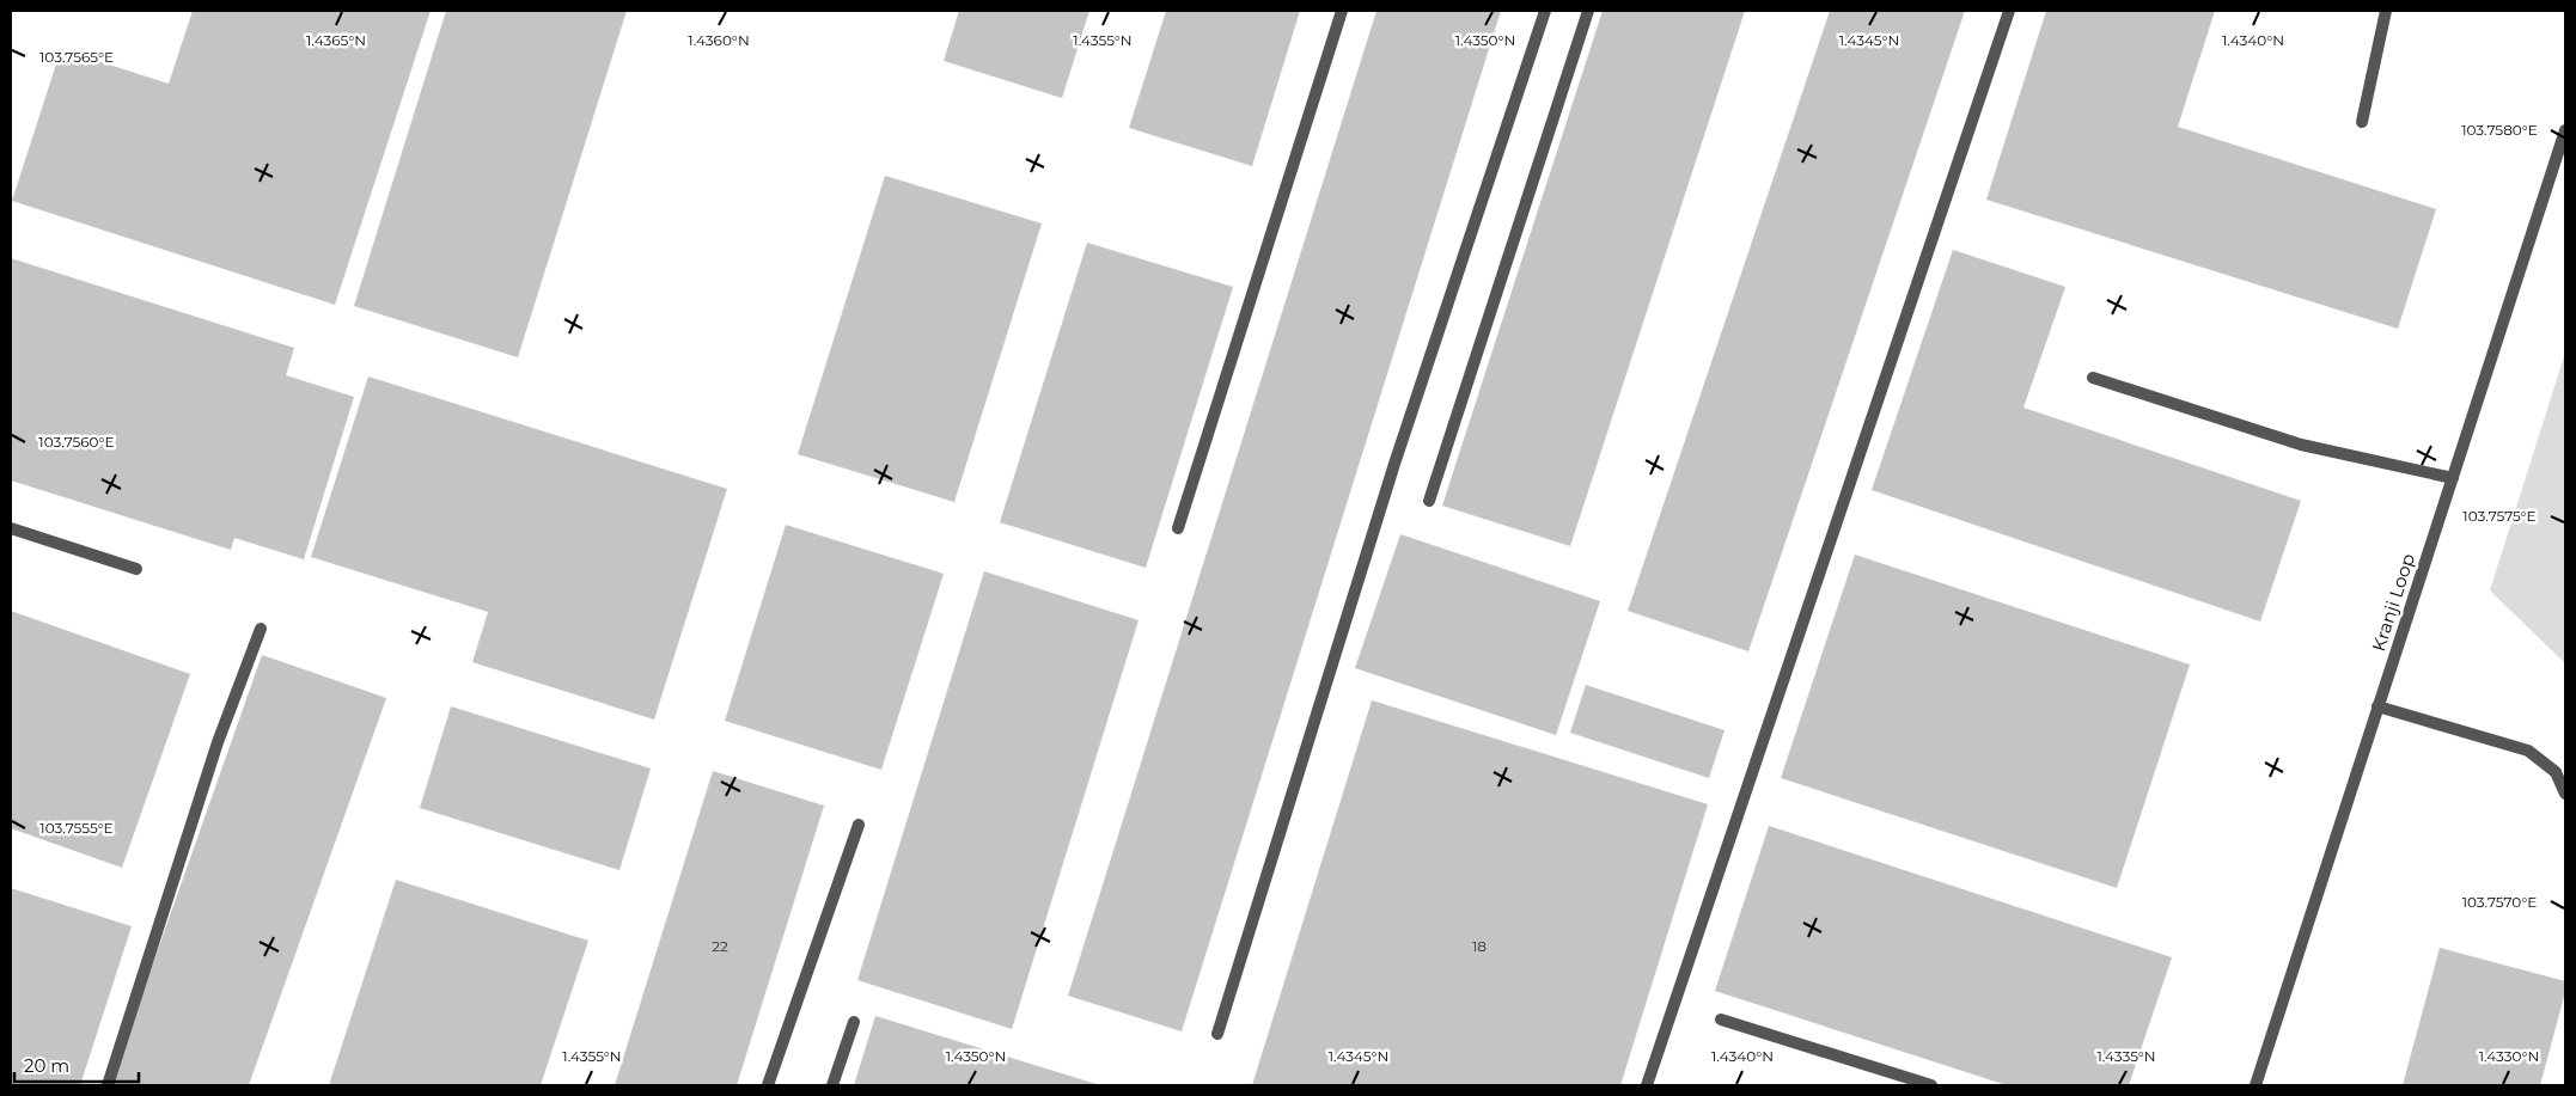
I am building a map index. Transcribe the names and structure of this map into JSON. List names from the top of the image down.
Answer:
{
  "streets": {
    "street": ["Kranji Loop"]
  },
  "house_numbers": ["22", "18"],
  "scale_bar": "20 m",
  "coordinates": [
    "1.4365°N",
    "1.4360°N",
    "1.4355°N",
    "1.4350°N",
    "1.4345°N",
    "1.4340°N",
    "103.7565°E",
    "103.7580°E",
    "103.7560°E",
    "103.7575°E",
    "103.7555°E",
    "103.7570°E",
    "1.4335°N",
    "1.4330°N"
  ]
}
